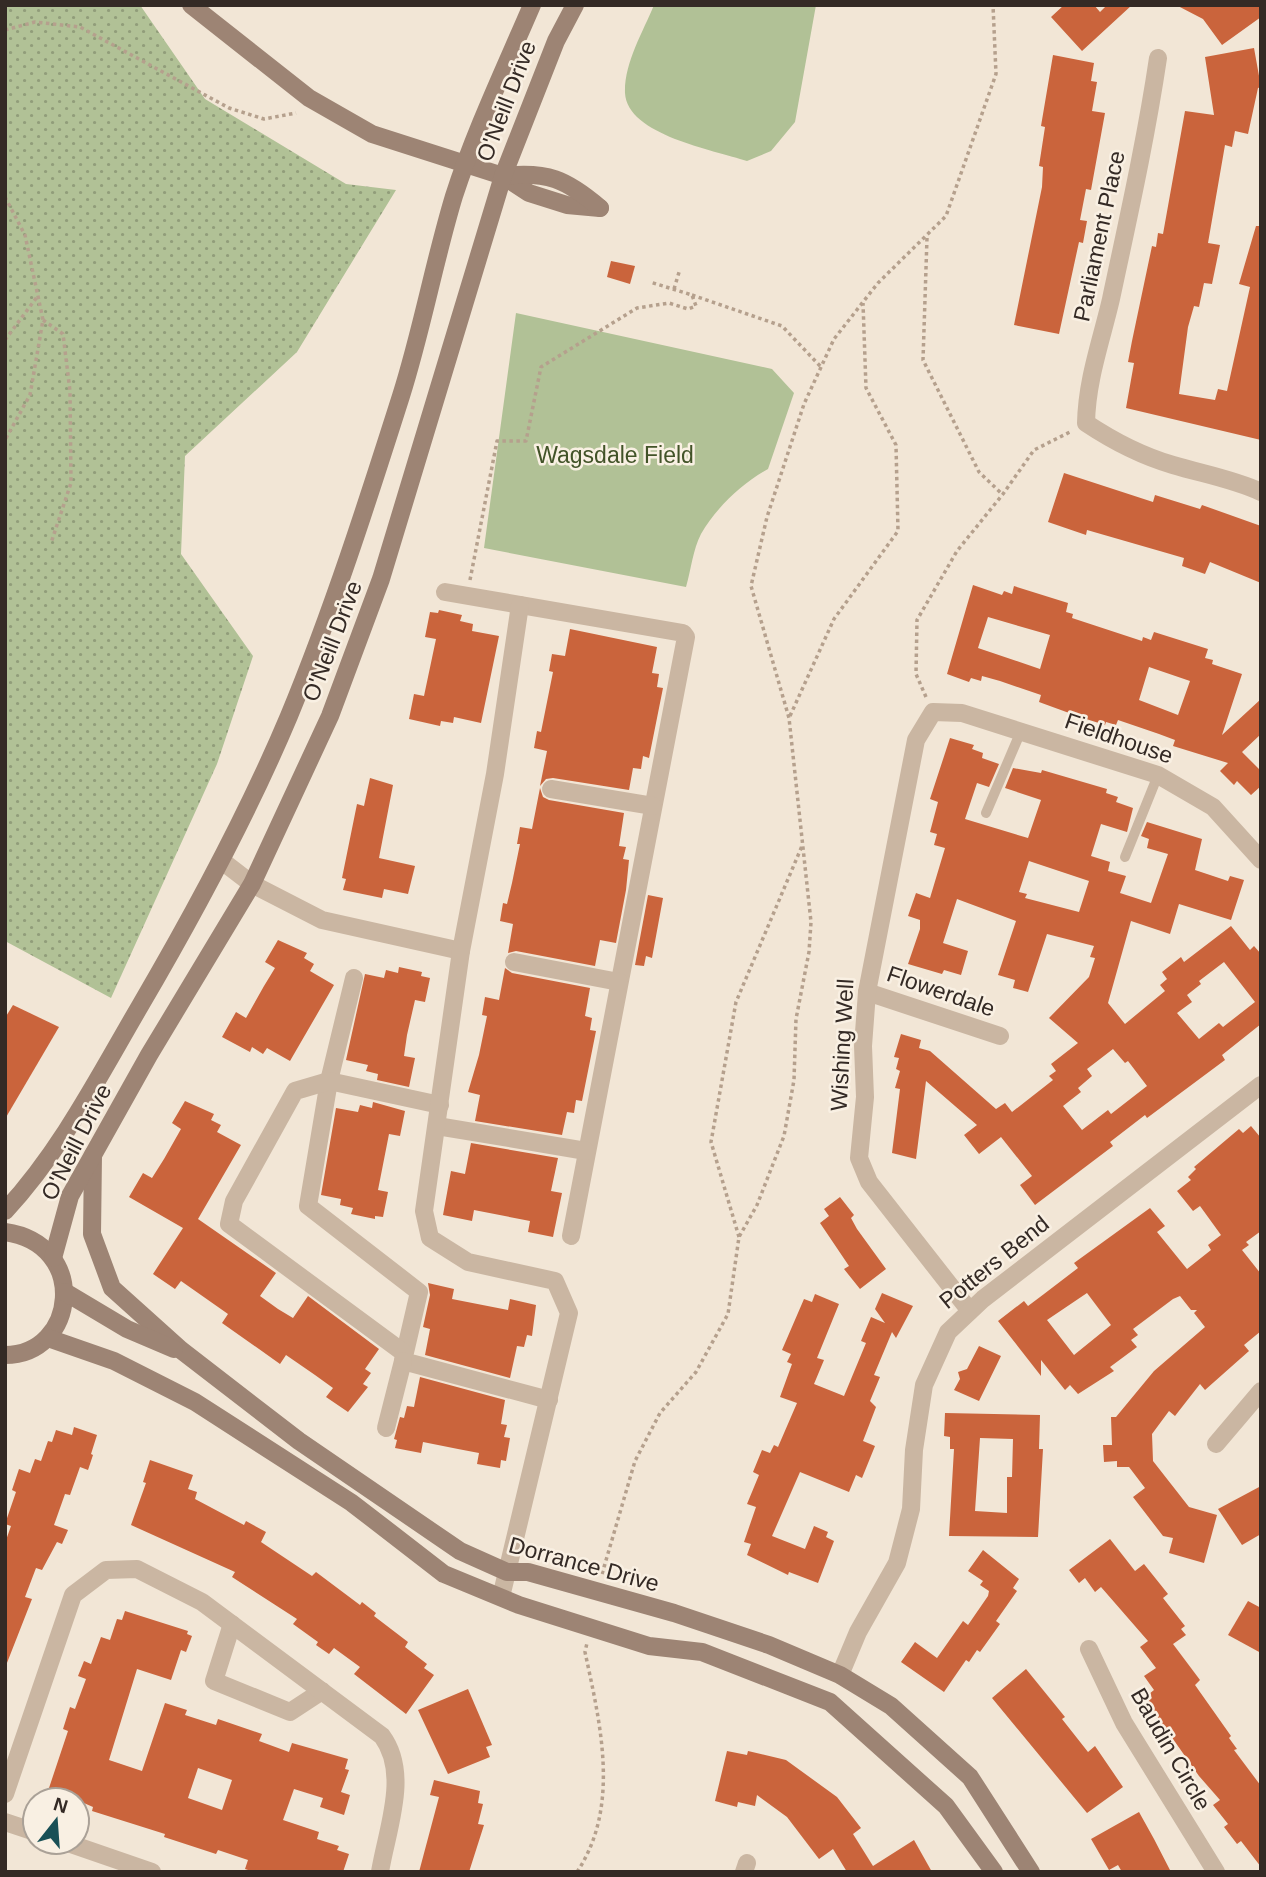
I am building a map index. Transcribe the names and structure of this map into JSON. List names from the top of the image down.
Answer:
{
  "streets": {
    "main road": ["O'Neill Drive", "Dorrance Drive"],
    "street": [
      "Parliament Place",
      "Fieldhouse",
      "Flowerdale",
      "Wishing Well",
      "Potters Bend",
      "Baudin Circle"
    ]
  },
  "crossings": [
    ["Fieldhouse", "Wishing Well"],
    ["Flowerdale", "Wishing Well"],
    ["Wishing Well", "Potters Bend"],
    ["Potters Bend", "Dorrance Drive"]
  ],
  "parks": ["Wagsdale Field"],
  "north": "top"
}
